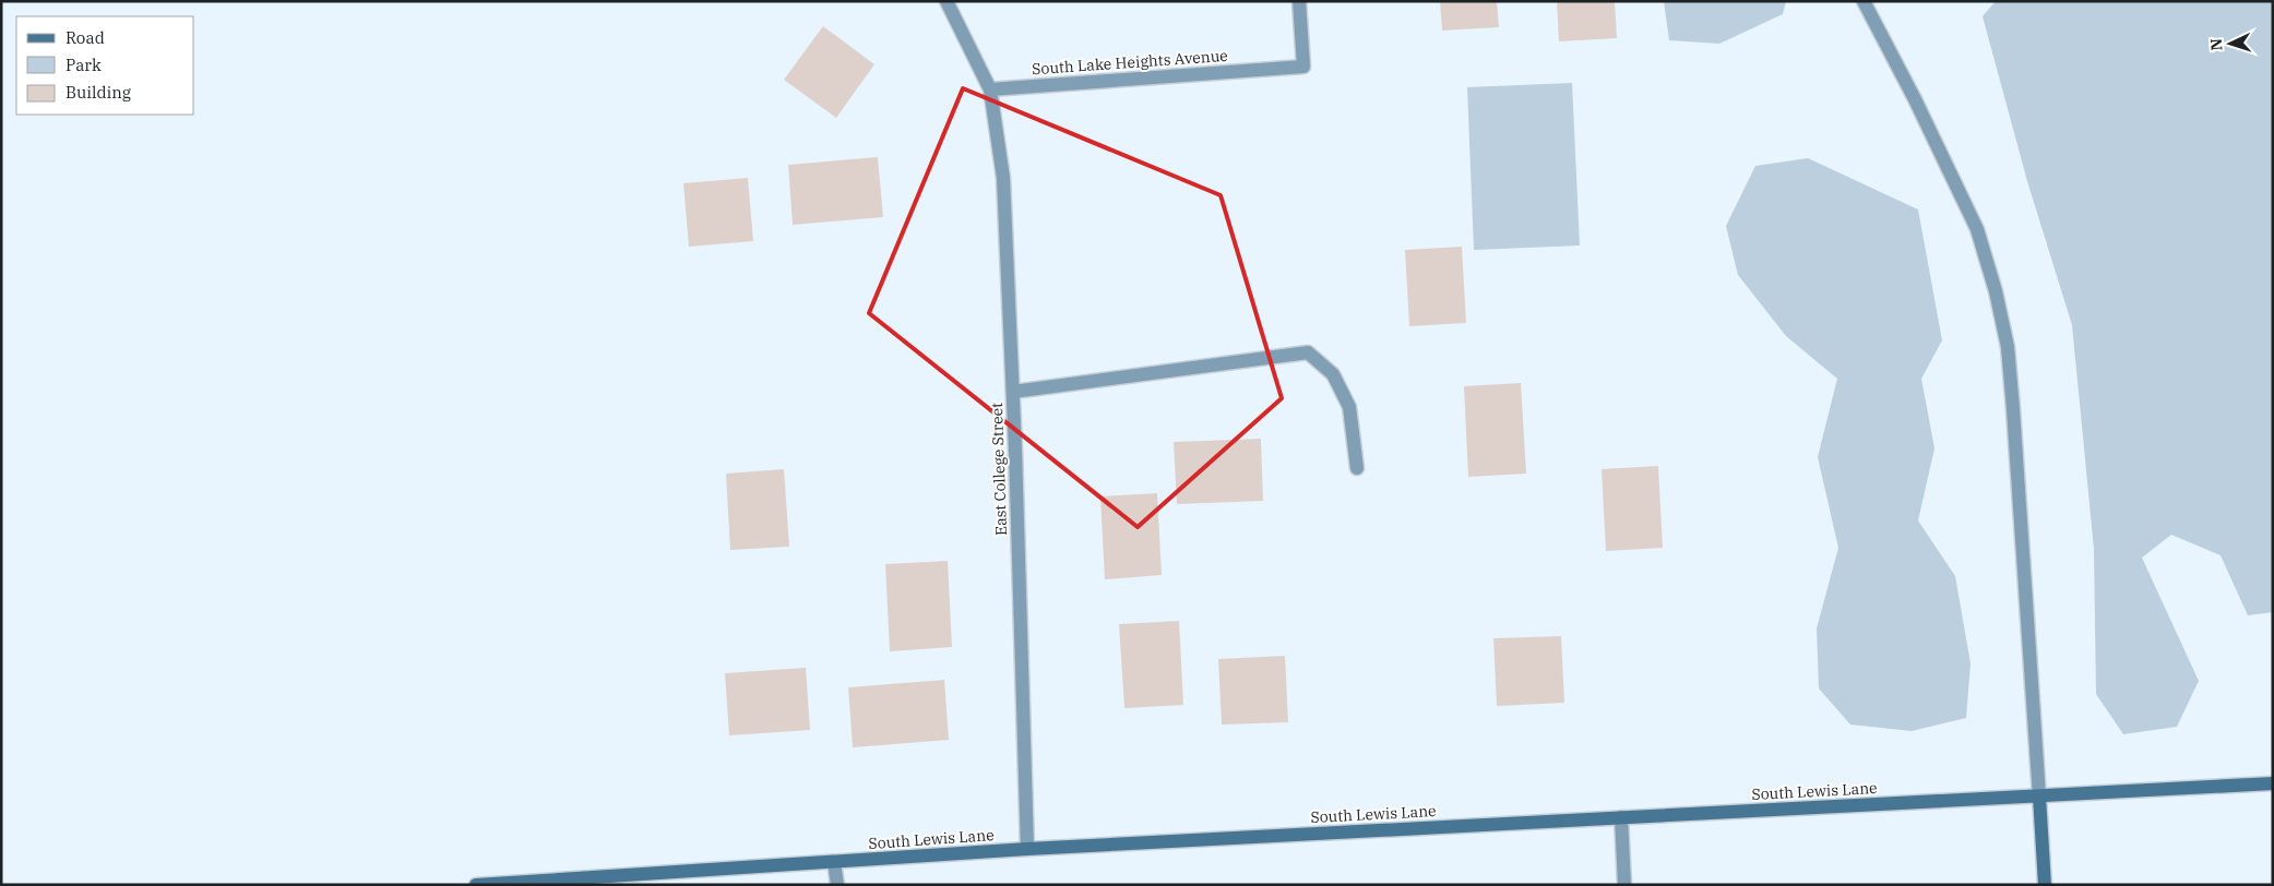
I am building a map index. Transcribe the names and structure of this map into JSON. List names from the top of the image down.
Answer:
{
  "streets": {
    "street": ["South Lake Heights Avenue", "East College Street", "South Lewis Lane"]
  },
  "crossings": [
    ["South Lake Heights Avenue", "East College Street"],
    ["East College Street", "South Lewis Lane"]
  ],
  "legend": ["Road", "Park", "Building"],
  "north": "left"
}
